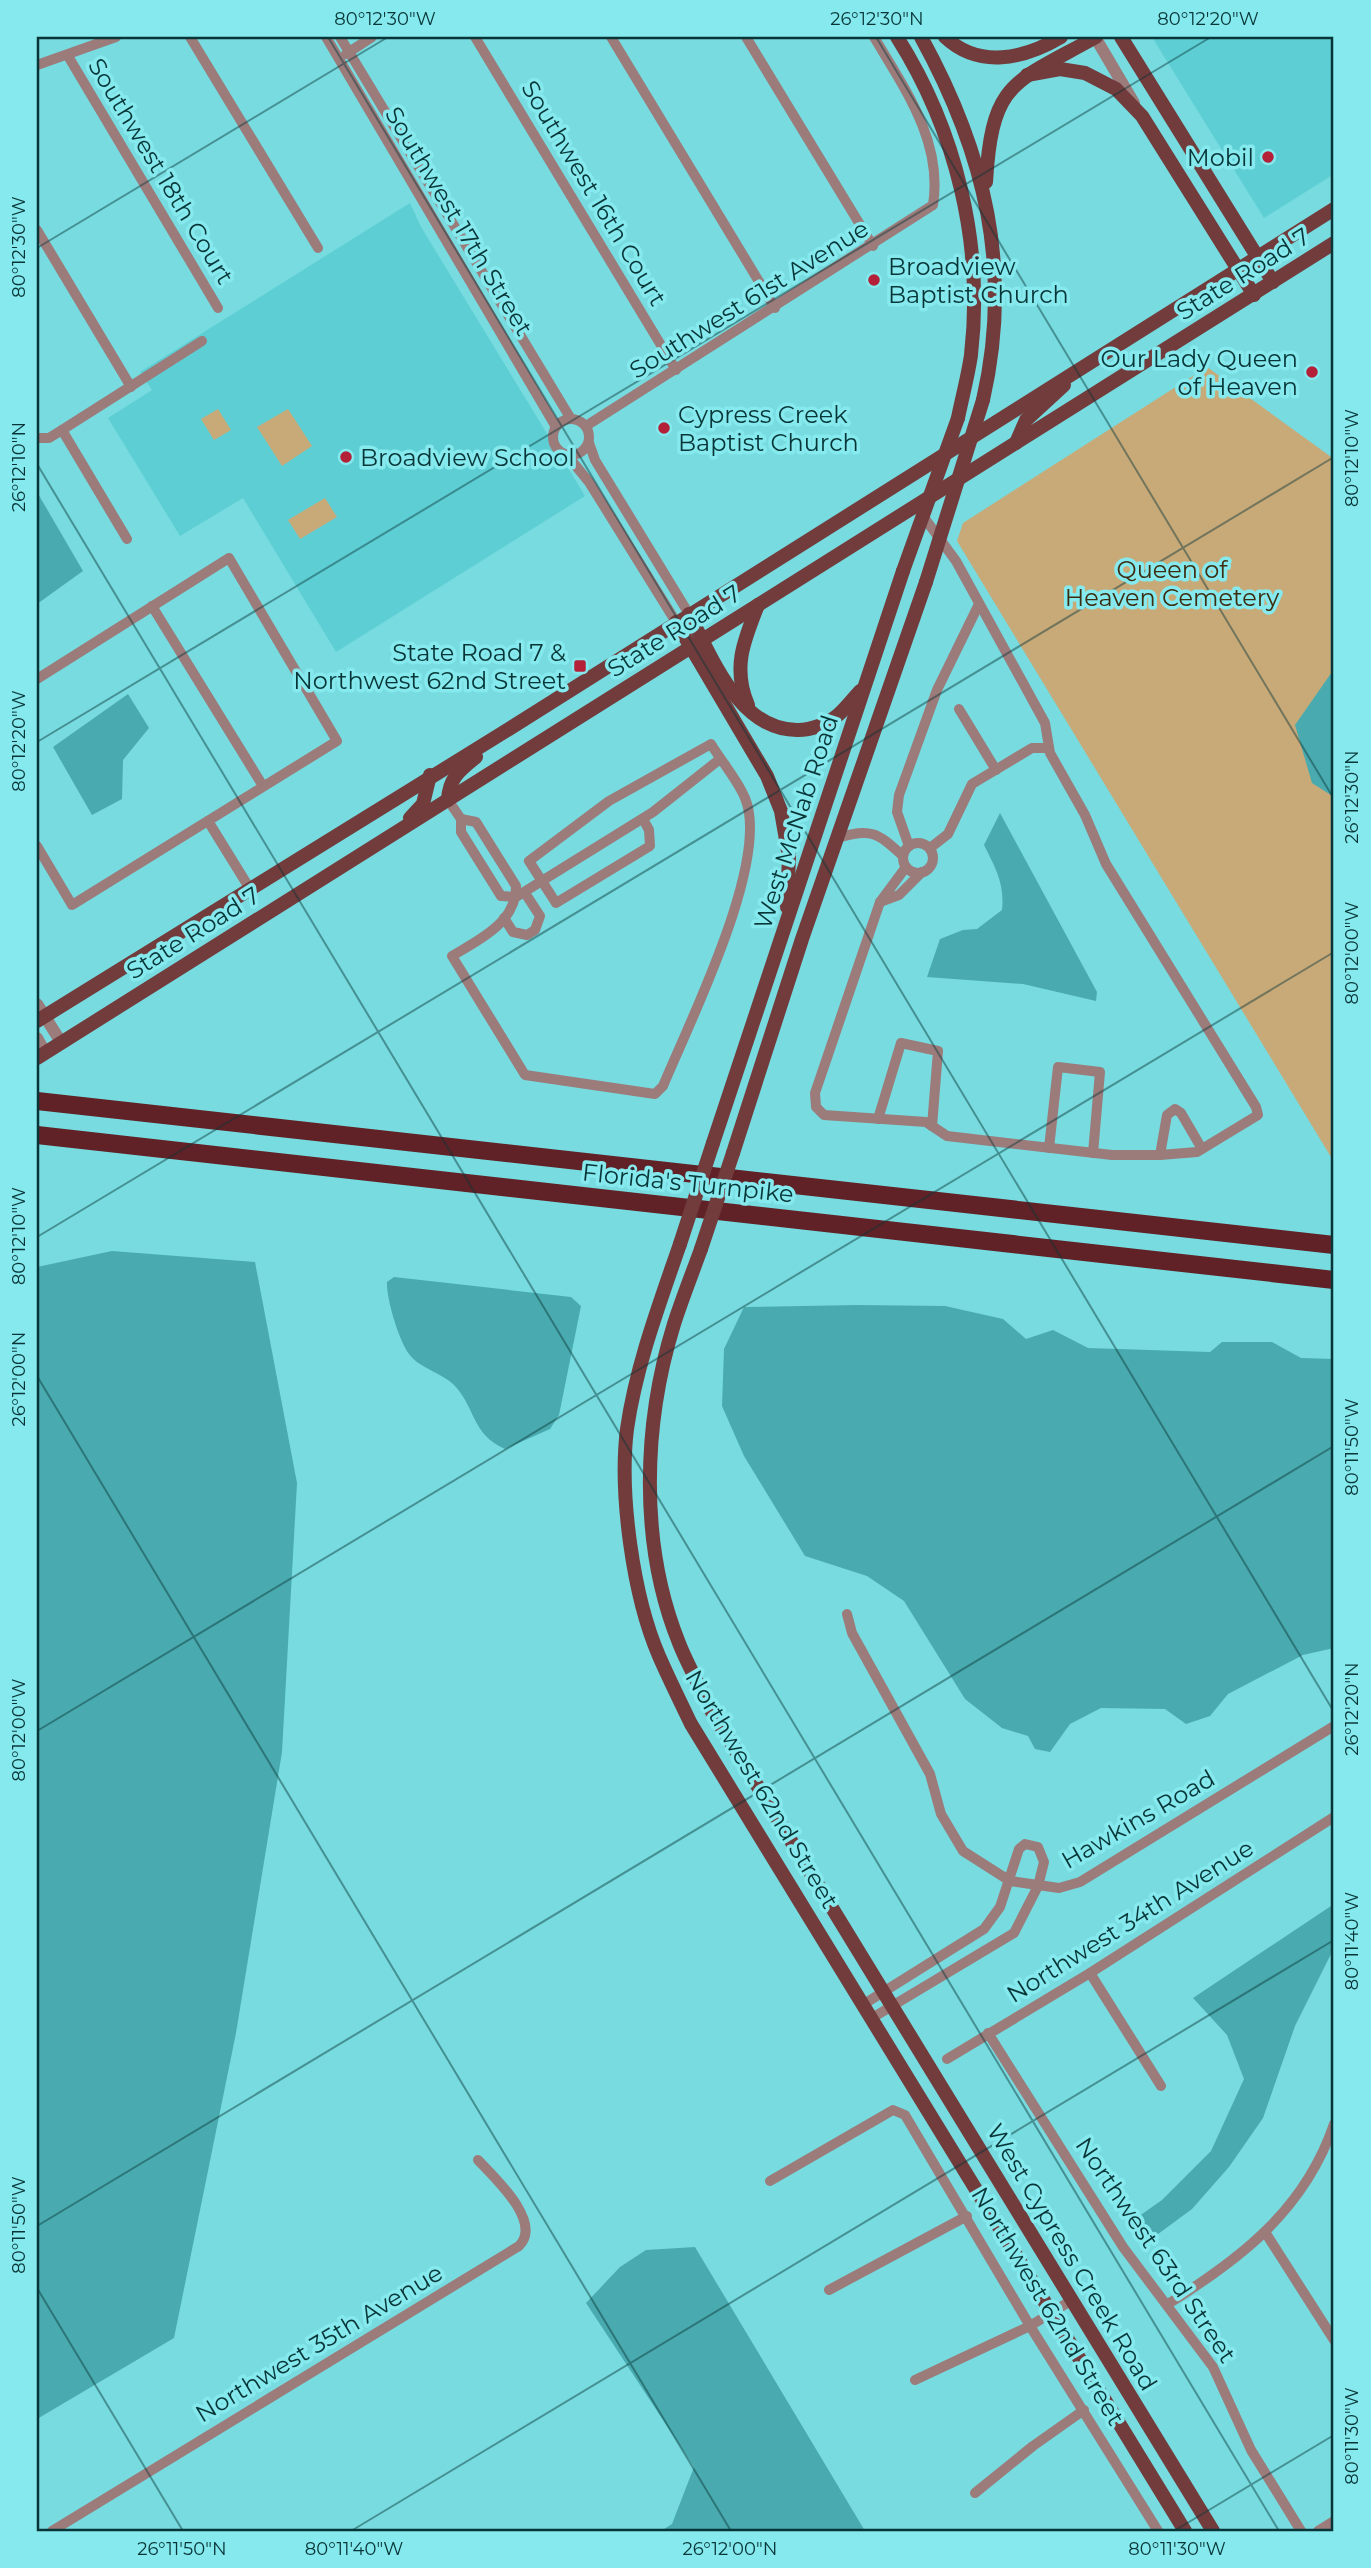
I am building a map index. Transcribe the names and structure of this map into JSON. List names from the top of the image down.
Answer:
{
  "streets": {
    "highway": ["Florida's Turnpike"],
    "main road": [
      "State Road 7",
      "West McNab Road",
      "Northwest 62nd Street",
      "West Cypress Creek Road"
    ],
    "street": [
      "Southwest 18th Court",
      "Southwest 16th Court",
      "Southwest 17th Street",
      "Southwest 61st Avenue",
      "Hawkins Road",
      "Northwest 34th Avenue",
      "Northwest 63rd Street",
      "Northwest 35th Avenue"
    ]
  },
  "crossings": [
    ["Southwest 16th Court", "Southwest 61st Avenue"],
    ["Southwest 17th Street", "Southwest 61st Avenue"],
    ["West McNab Road", "Northwest 62nd Street"],
    ["Northwest 62nd Street", "Hawkins Road"],
    ["Northwest 62nd Street", "West Cypress Creek Road"],
    ["Hawkins Road", "West Cypress Creek Road"],
    ["Northwest 34th Avenue", "Northwest 63rd Street"]
  ],
  "parks": ["Queen of Heaven Cemetery"],
  "places": {
    "other": [
      "Mobil",
      "Broadview Baptist Church",
      "Our Lady Queen of Heaven",
      "Cypress Creek Baptist Church",
      "Broadview School"
    ],
    "transit": ["State Road 7 & Northwest 62nd Street"]
  },
  "coordinates": [
    "80°12'30\"W",
    "26°12'30\"N",
    "80°12'20\"W",
    "80°12'10\"W",
    "26°12'10\"N",
    "80°12'00\"W",
    "26°12'00\"N",
    "80°11'50\"W",
    "26°12'20\"N",
    "80°11'40\"W",
    "80°11'30\"W",
    "26°11'50\"N"
  ]
}
